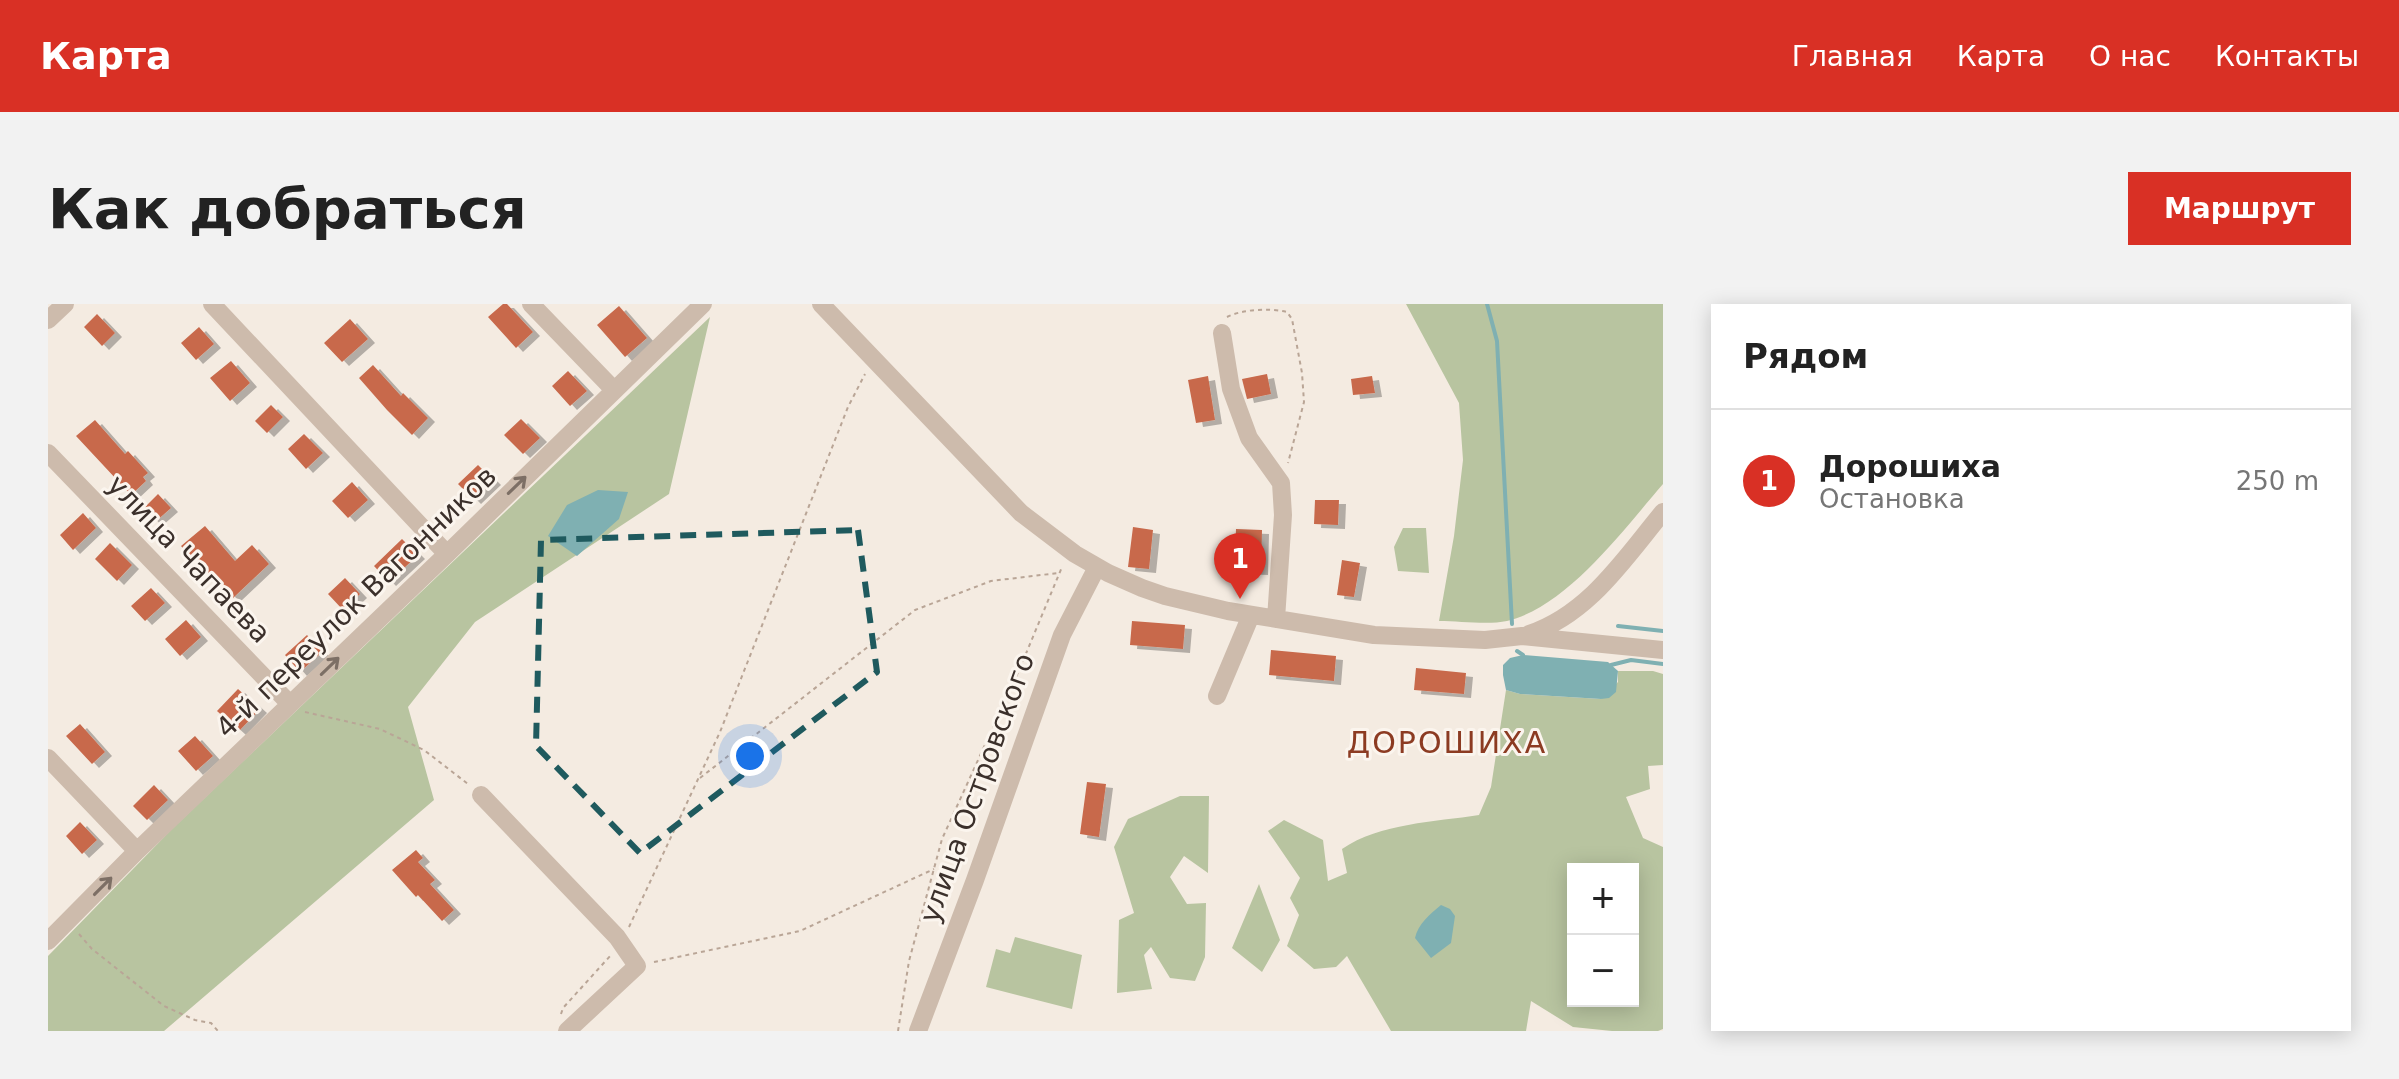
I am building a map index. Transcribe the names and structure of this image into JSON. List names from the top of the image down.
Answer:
{
  "streets": {
    "street": ["улица Чапаева", "4-й переулок Вагонников", "улица Островского"]
  },
  "crossings": [
    ["улица Чапаева", "4-й переулок Вагонников"]
  ],
  "one_way": ["4-й переулок Вагонников"],
  "districts": ["ДОРОШИХА"],
  "page": {
    "header": "Карта",
    "nav": [
      "Главная",
      "Карта",
      "О нас",
      "Контакты"
    ],
    "buttons": "Маршрут",
    "title": "Как добраться",
    "heading": "Рядом",
    "list": [
      {
        "mark": "1",
        "name": "Дорошиха",
        "note": "Остановка",
        "value": "250 m"
      }
    ],
    "pins": "1",
    "map_buttons": ["+", "−"]
  }
}
